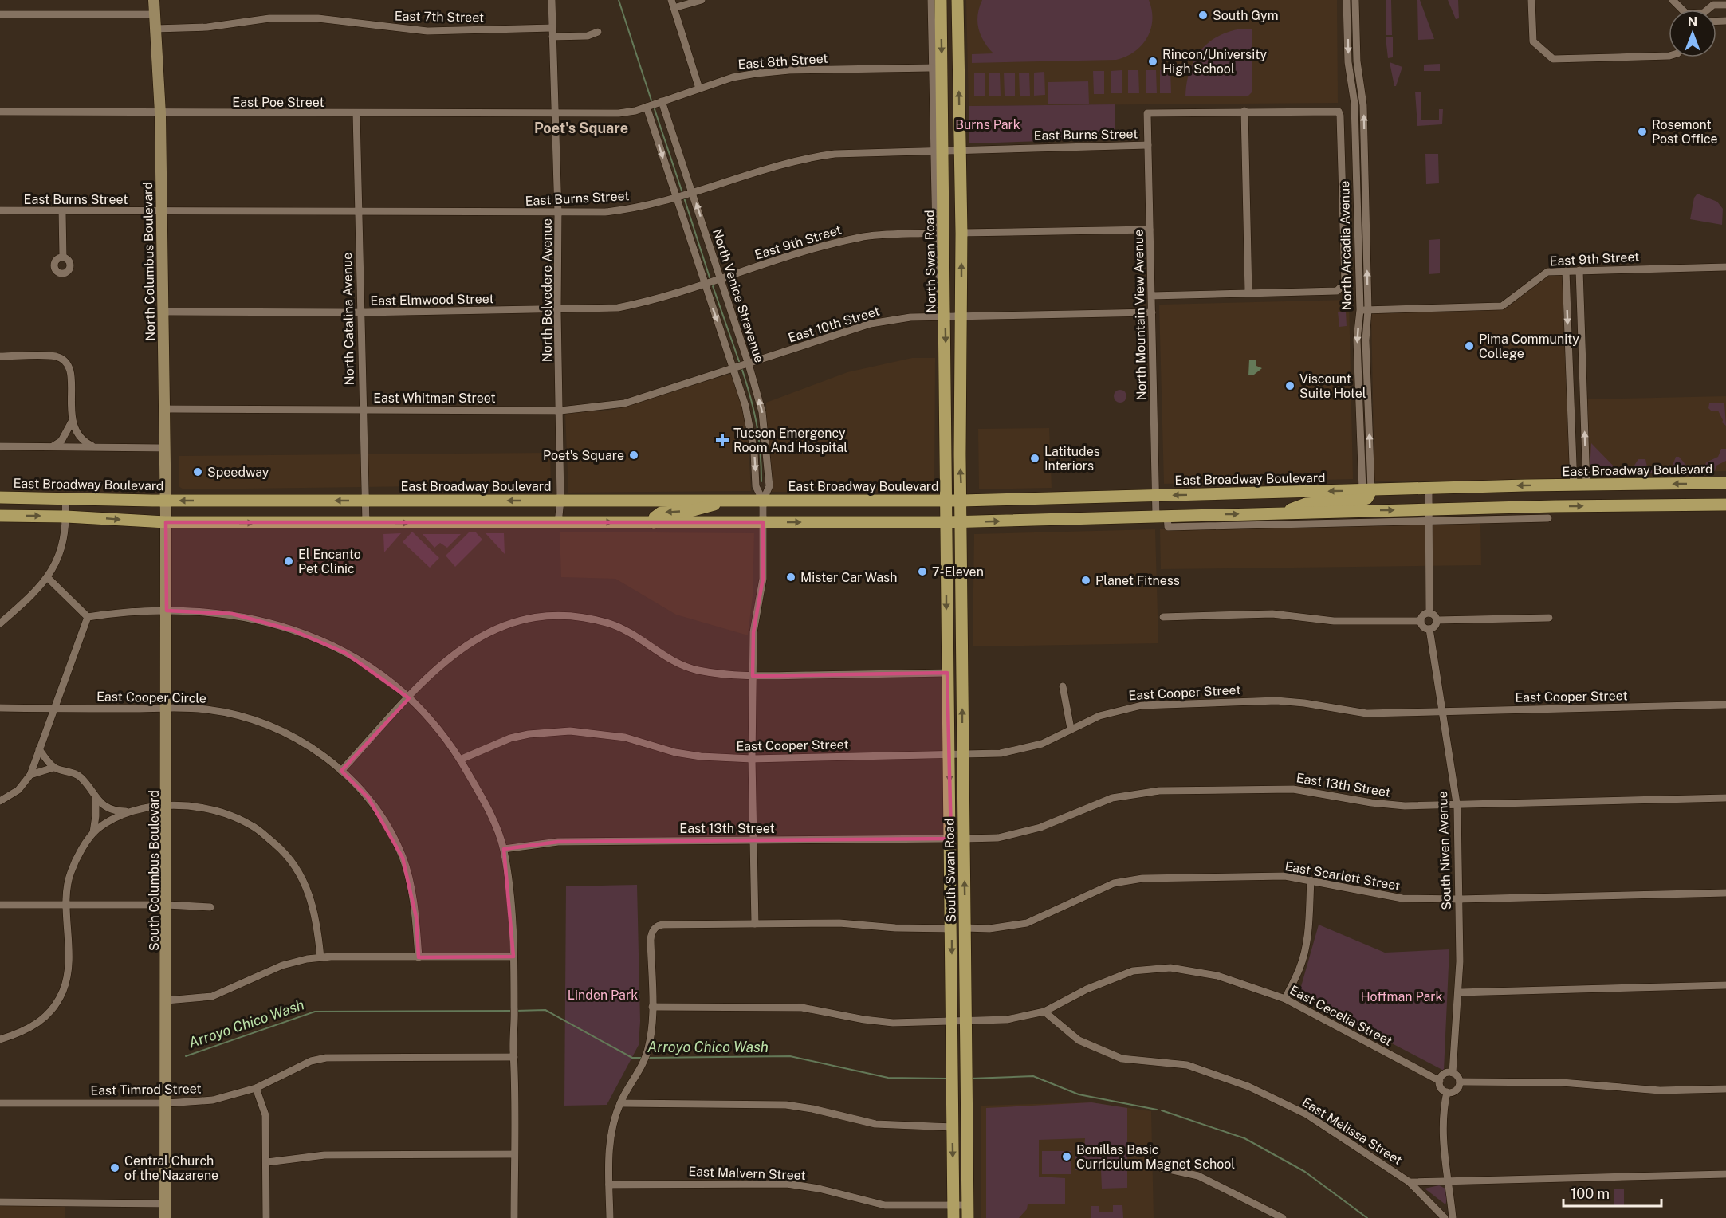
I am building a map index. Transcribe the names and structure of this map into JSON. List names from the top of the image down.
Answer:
{
  "streets": {
    "main road": ["North Swan Road", "East Broadway Boulevard", "South Swan Road"],
    "street": [
      "East 7th Street",
      "East 8th Street",
      "East Poe Street",
      "East Burns Street",
      "East 9th Street",
      "North Arcadia Avenue",
      "North Columbus Boulevard",
      "North Belvedere Avenue",
      "North Venice Stravenue",
      "East Elmwood Street",
      "North Mountain View Avenue",
      "North Catalina Avenue",
      "East 10th Street",
      "East Whitman Street",
      "East Cooper Street",
      "East Cooper Circle",
      "East 13th Street",
      "South Niven Avenue",
      "South Columbus Boulevard",
      "East Scarlett Street",
      "East Cecelia Street",
      "East Timrod Street",
      "East Melissa Street",
      "East Malvern Street"
    ]
  },
  "crossings": [
    ["East 7th Street", "North Columbus Boulevard"],
    ["East 7th Street", "North Belvedere Avenue"],
    ["East 8th Street", "East Poe Street"],
    ["East 8th Street", "North Swan Road"],
    ["East 8th Street", "North Belvedere Avenue"],
    ["East 8th Street", "North Venice Stravenue"],
    ["East Poe Street", "North Columbus Boulevard"],
    ["East Poe Street", "North Belvedere Avenue"],
    ["East Poe Street", "North Catalina Avenue"],
    ["East Burns Street", "North Columbus Boulevard"],
    ["East Burns Street", "North Swan Road"],
    ["East Burns Street", "North Belvedere Avenue"],
    ["East Burns Street", "North Venice Stravenue"],
    ["East Burns Street", "North Mountain View Avenue"],
    ["East Burns Street", "North Catalina Avenue"],
    ["East 9th Street", "North Arcadia Avenue"],
    ["East 9th Street", "North Swan Road"],
    ["East 9th Street", "North Belvedere Avenue"],
    ["East 9th Street", "North Venice Stravenue"],
    ["East 9th Street", "East Elmwood Street"],
    ["North Arcadia Avenue", "East Broadway Boulevard"],
    ["North Columbus Boulevard", "East Elmwood Street"],
    ["North Columbus Boulevard", "East Whitman Street"],
    ["North Columbus Boulevard", "East Broadway Boulevard"],
    ["North Columbus Boulevard", "South Columbus Boulevard"],
    ["North Swan Road", "East 10th Street"],
    ["North Swan Road", "East Broadway Boulevard"],
    ["North Swan Road", "South Swan Road"],
    ["North Belvedere Avenue", "East Elmwood Street"],
    ["North Belvedere Avenue", "East 10th Street"],
    ["North Belvedere Avenue", "East Whitman Street"],
    ["North Belvedere Avenue", "East Broadway Boulevard"],
    ["North Venice Stravenue", "East 10th Street"],
    ["North Venice Stravenue", "East Broadway Boulevard"],
    ["North Venice Stravenue", "East Cooper Street"],
    ["North Venice Stravenue", "East 13th Street"],
    ["East Elmwood Street", "North Catalina Avenue"],
    ["North Mountain View Avenue", "East 10th Street"],
    ["North Mountain View Avenue", "East Broadway Boulevard"],
    ["North Catalina Avenue", "East Whitman Street"],
    ["North Catalina Avenue", "East Broadway Boulevard"],
    ["East 10th Street", "East Whitman Street"],
    ["East Cooper Street", "South Niven Avenue"],
    ["East Cooper Street", "South Swan Road"],
    ["East Cooper Circle", "South Columbus Boulevard"],
    ["East 13th Street", "South Niven Avenue"],
    ["East 13th Street", "South Swan Road"],
    ["South Niven Avenue", "East Scarlett Street"],
    ["South Niven Avenue", "East Cecelia Street"],
    ["South Columbus Boulevard", "East Timrod Street"],
    ["South Swan Road", "East Scarlett Street"],
    ["South Swan Road", "East Cecelia Street"],
    ["South Swan Road", "East Malvern Street"],
    ["East Cecelia Street", "East Melissa Street"]
  ],
  "districts": ["Poet's Square"],
  "water": ["Arroyo Chico Wash"],
  "parks": ["Burns Park", "Linden Park", "Hoffman Park"],
  "places": {
    "other": [
      "South Gym",
      "Rincon/University High School",
      "Rosemont Post Office",
      "Pima Community College",
      "Viscount Suite Hotel",
      "Poet's Square",
      "Latitudes Interiors",
      "Speedway",
      "El Encanto Pet Clinic",
      "7-Eleven",
      "Mister Car Wash",
      "Planet Fitness",
      "Bonillas Basic Curriculum Magnet School",
      "Central Church of the Nazarene"
    ],
    "health": ["Tucson Emergency Room And Hospital"]
  },
  "scale_bar": "100 m",
  "north": "top"
}
